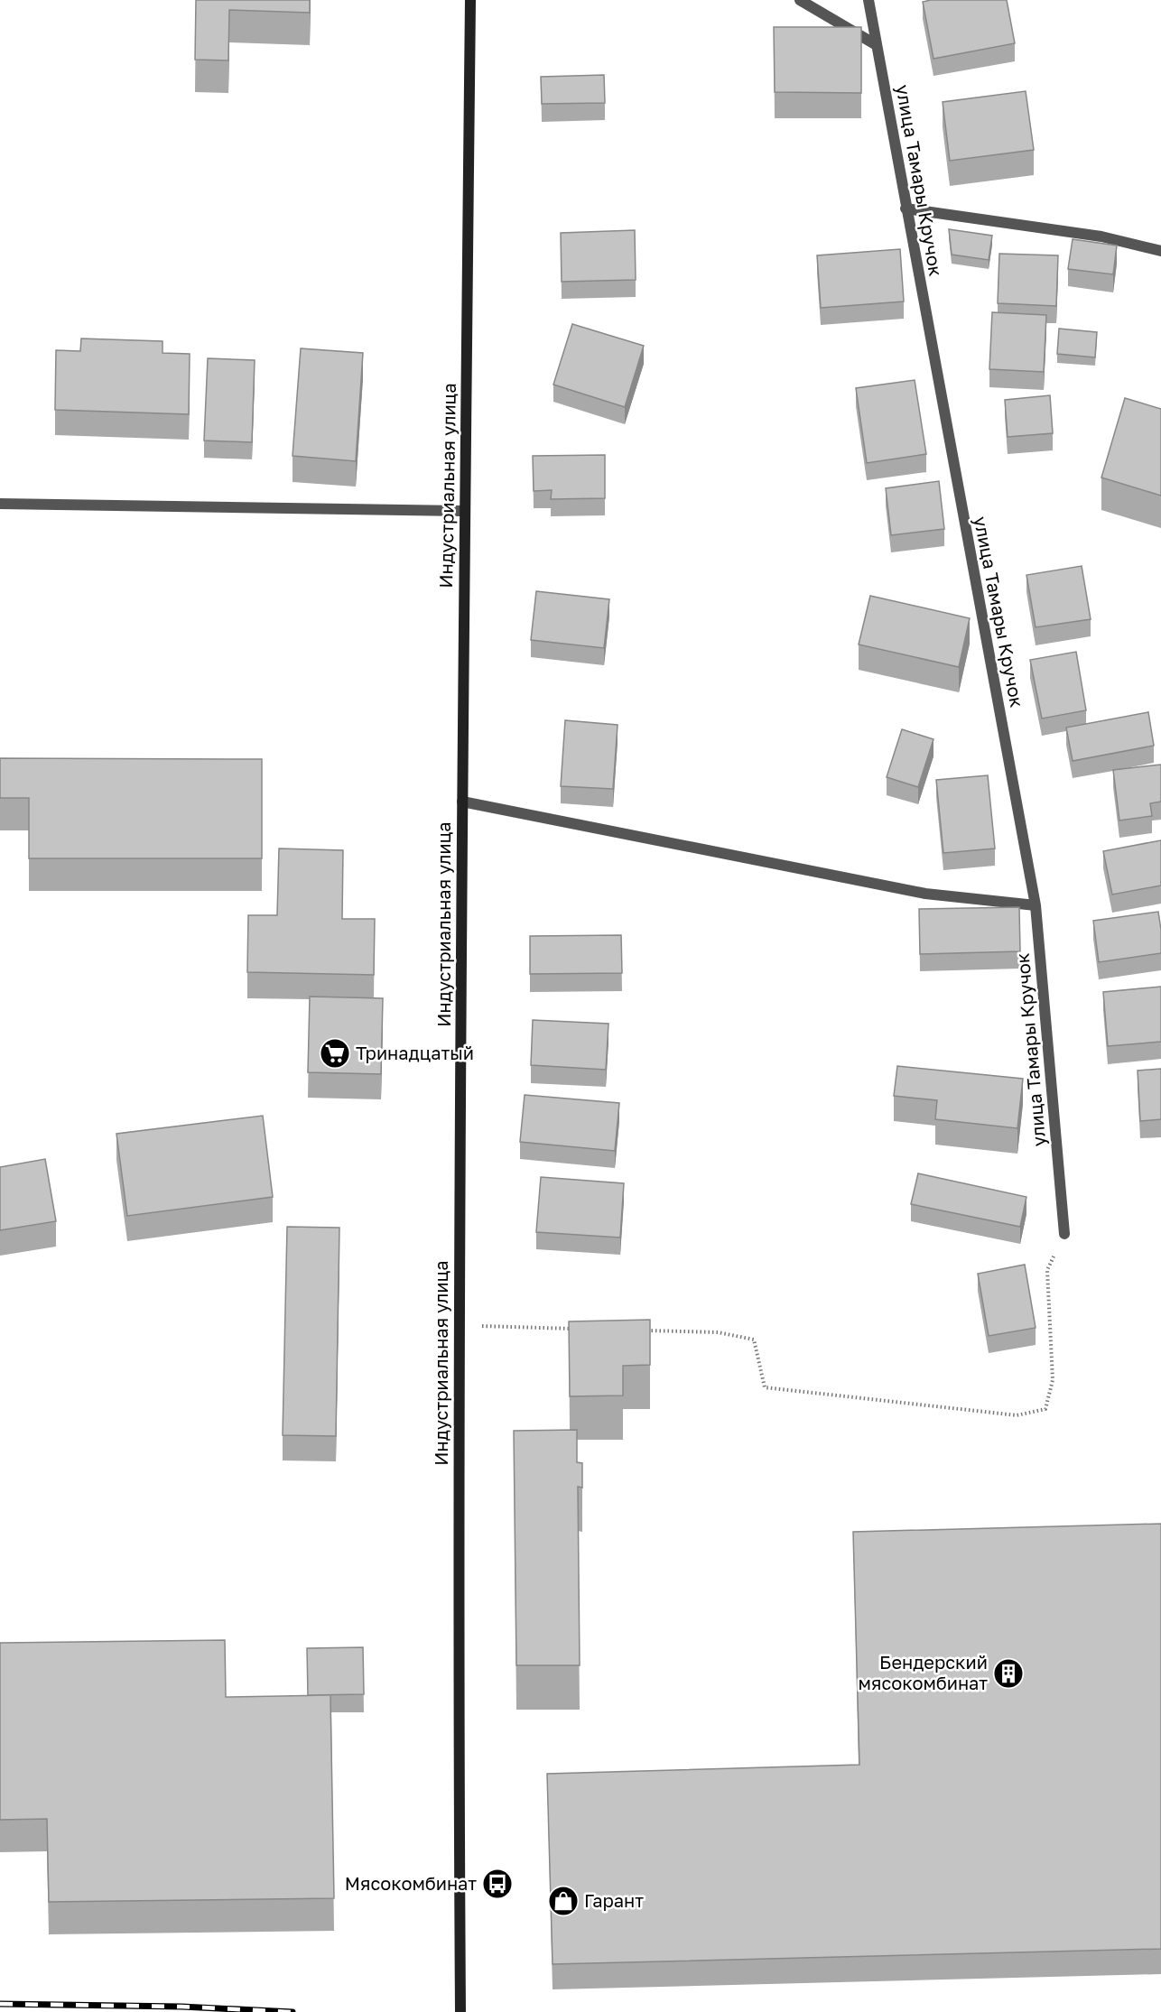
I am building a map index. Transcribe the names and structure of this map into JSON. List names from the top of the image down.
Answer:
{
  "streets": {
    "main road": ["Индустриальная улица"],
    "street": ["улица Тамары Кручок"]
  },
  "places": {
    "supermarket": ["Тринадцатый"],
    "building": ["Бендерский мясокомбинат"],
    "bus stop": ["Мясокомбинат"],
    "shop": ["Гарант"]
  }
}
